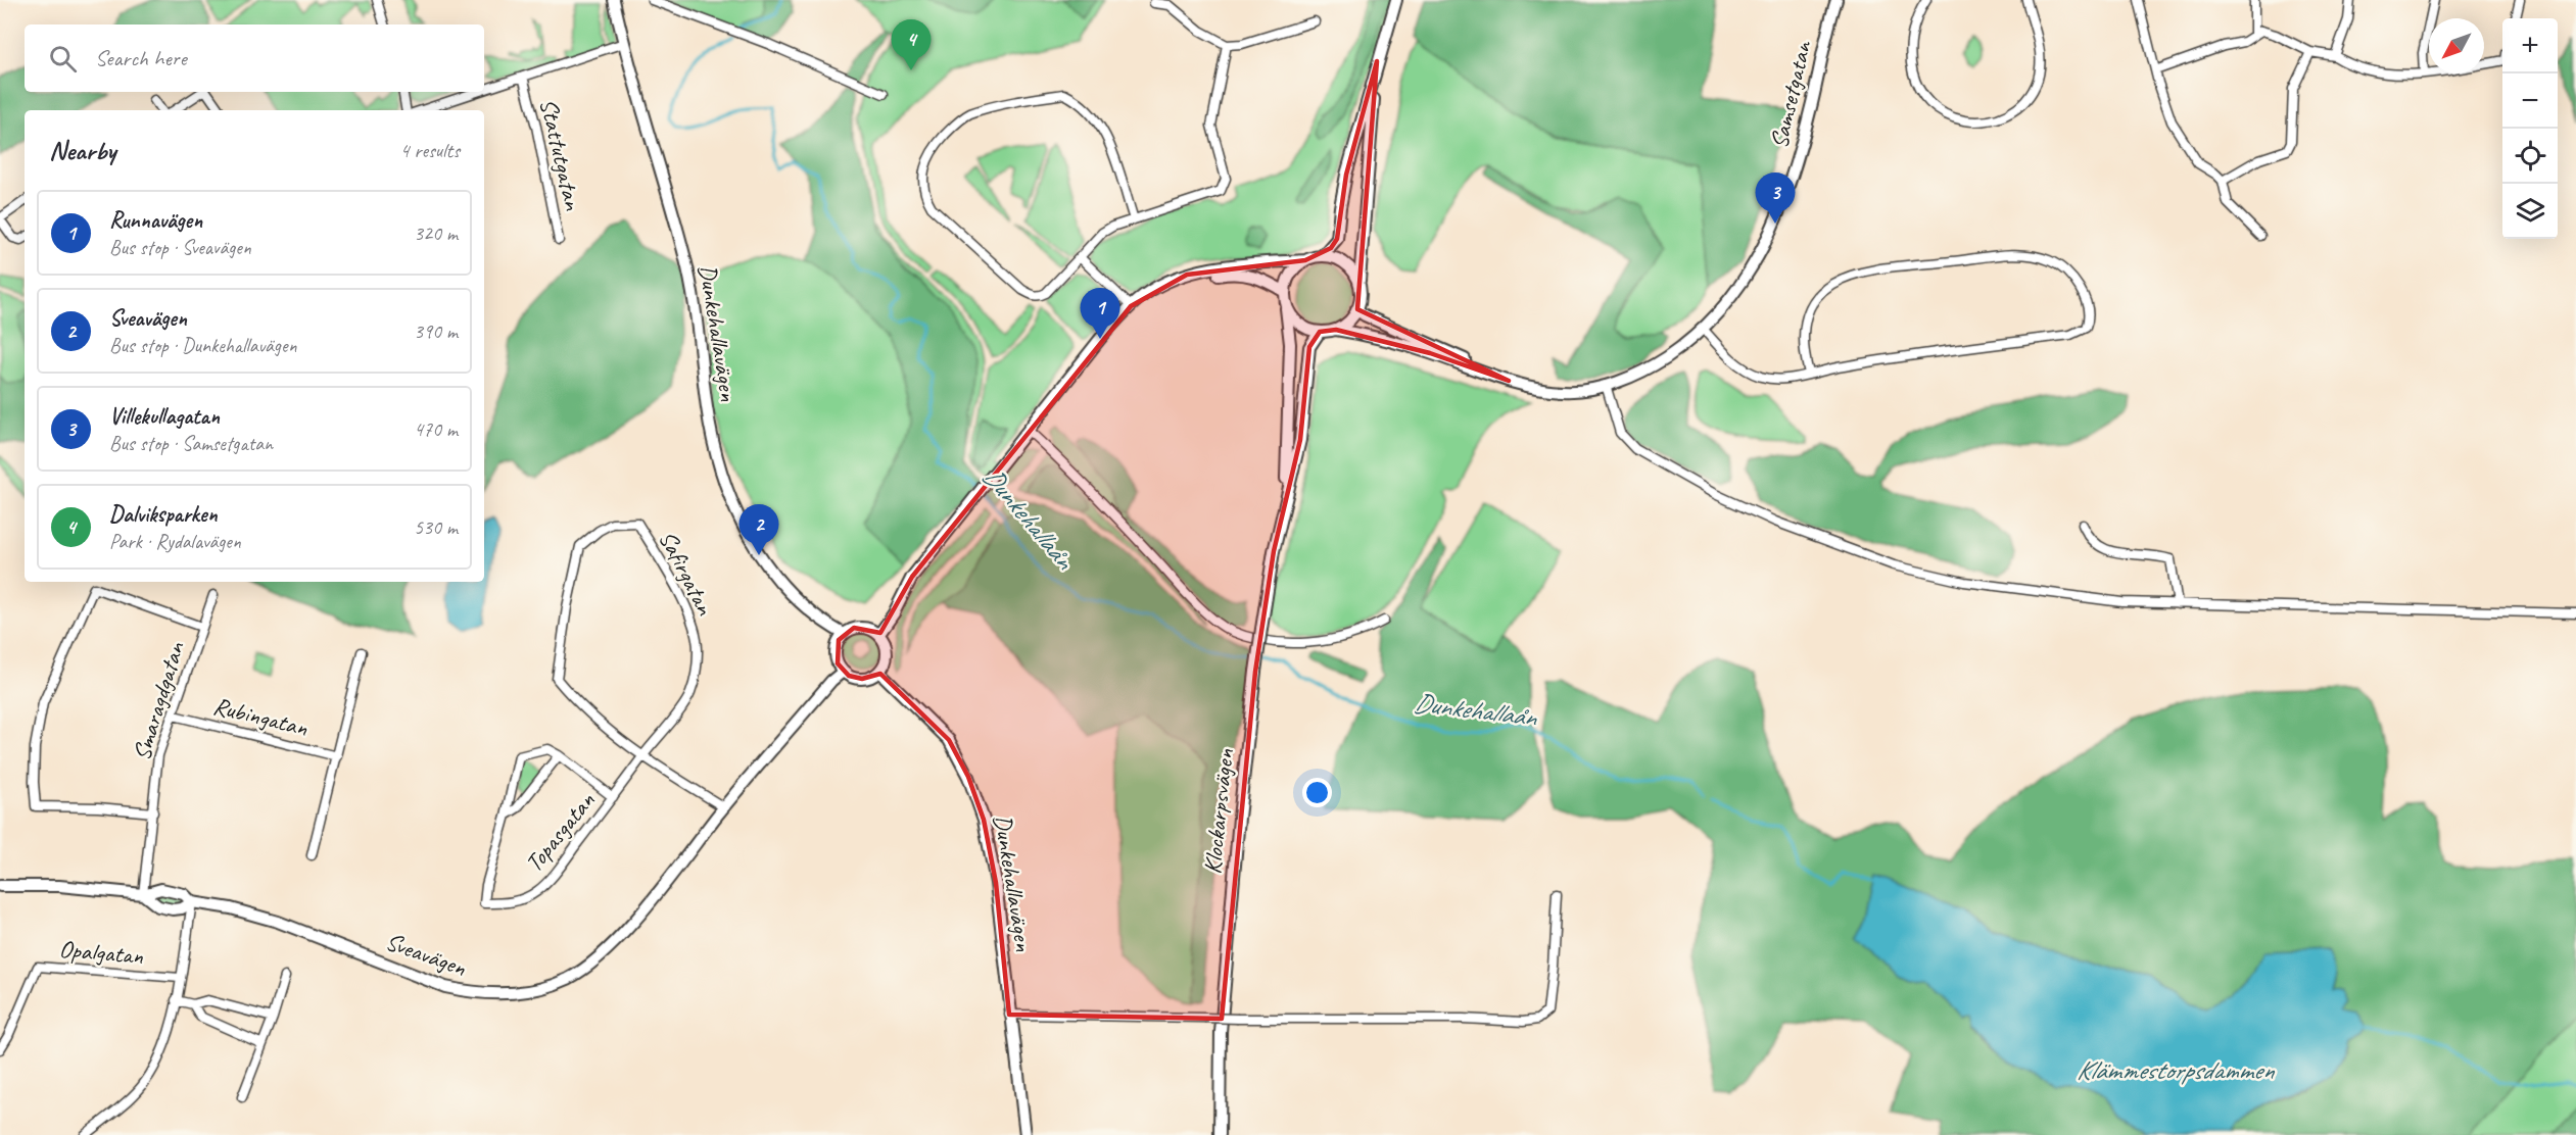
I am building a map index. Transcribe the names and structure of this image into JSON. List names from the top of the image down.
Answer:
{
  "streets": {
    "street": [
      "Samsetgatan",
      "Stattutgatan",
      "Dunkehallavägen",
      "Safirgatan",
      "Smaragdgatan",
      "Rubingatan",
      "Klockarpsvägen",
      "Topasgatan",
      "Opalgatan",
      "Sveavägen"
    ]
  },
  "crossings": [
    ["Stattutgatan", "Dunkehallavägen"],
    ["Dunkehallavägen", "Sveavägen"],
    ["Safirgatan", "Topasgatan"],
    ["Safirgatan", "Sveavägen"],
    ["Smaragdgatan", "Rubingatan"],
    ["Smaragdgatan", "Sveavägen"]
  ],
  "water": ["Dunkehallaån", "Klämmestorpsdammen"],
  "north": "bottom left",
  "page": {
    "map_buttons": ["+", "−"],
    "pins": [
      "4",
      "3",
      "1",
      "2"
    ],
    "search": "Search here",
    "heading": ["Nearby", "4 results"],
    "list": [
      {
        "mark": "1",
        "name": "Runnavägen",
        "note": "Bus stop · Sveavägen",
        "value": "320 m"
      },
      {
        "mark": "2",
        "name": "Sveavägen",
        "note": "Bus stop · Dunkehallavägen",
        "value": "390 m"
      },
      {
        "mark": "3",
        "name": "Villekullagatan",
        "note": "Bus stop · Samsetgatan",
        "value": "470 m"
      },
      {
        "mark": "4",
        "name": "Dalviksparken",
        "note": "Park · Rydalavägen",
        "value": "530 m"
      }
    ]
  }
}
